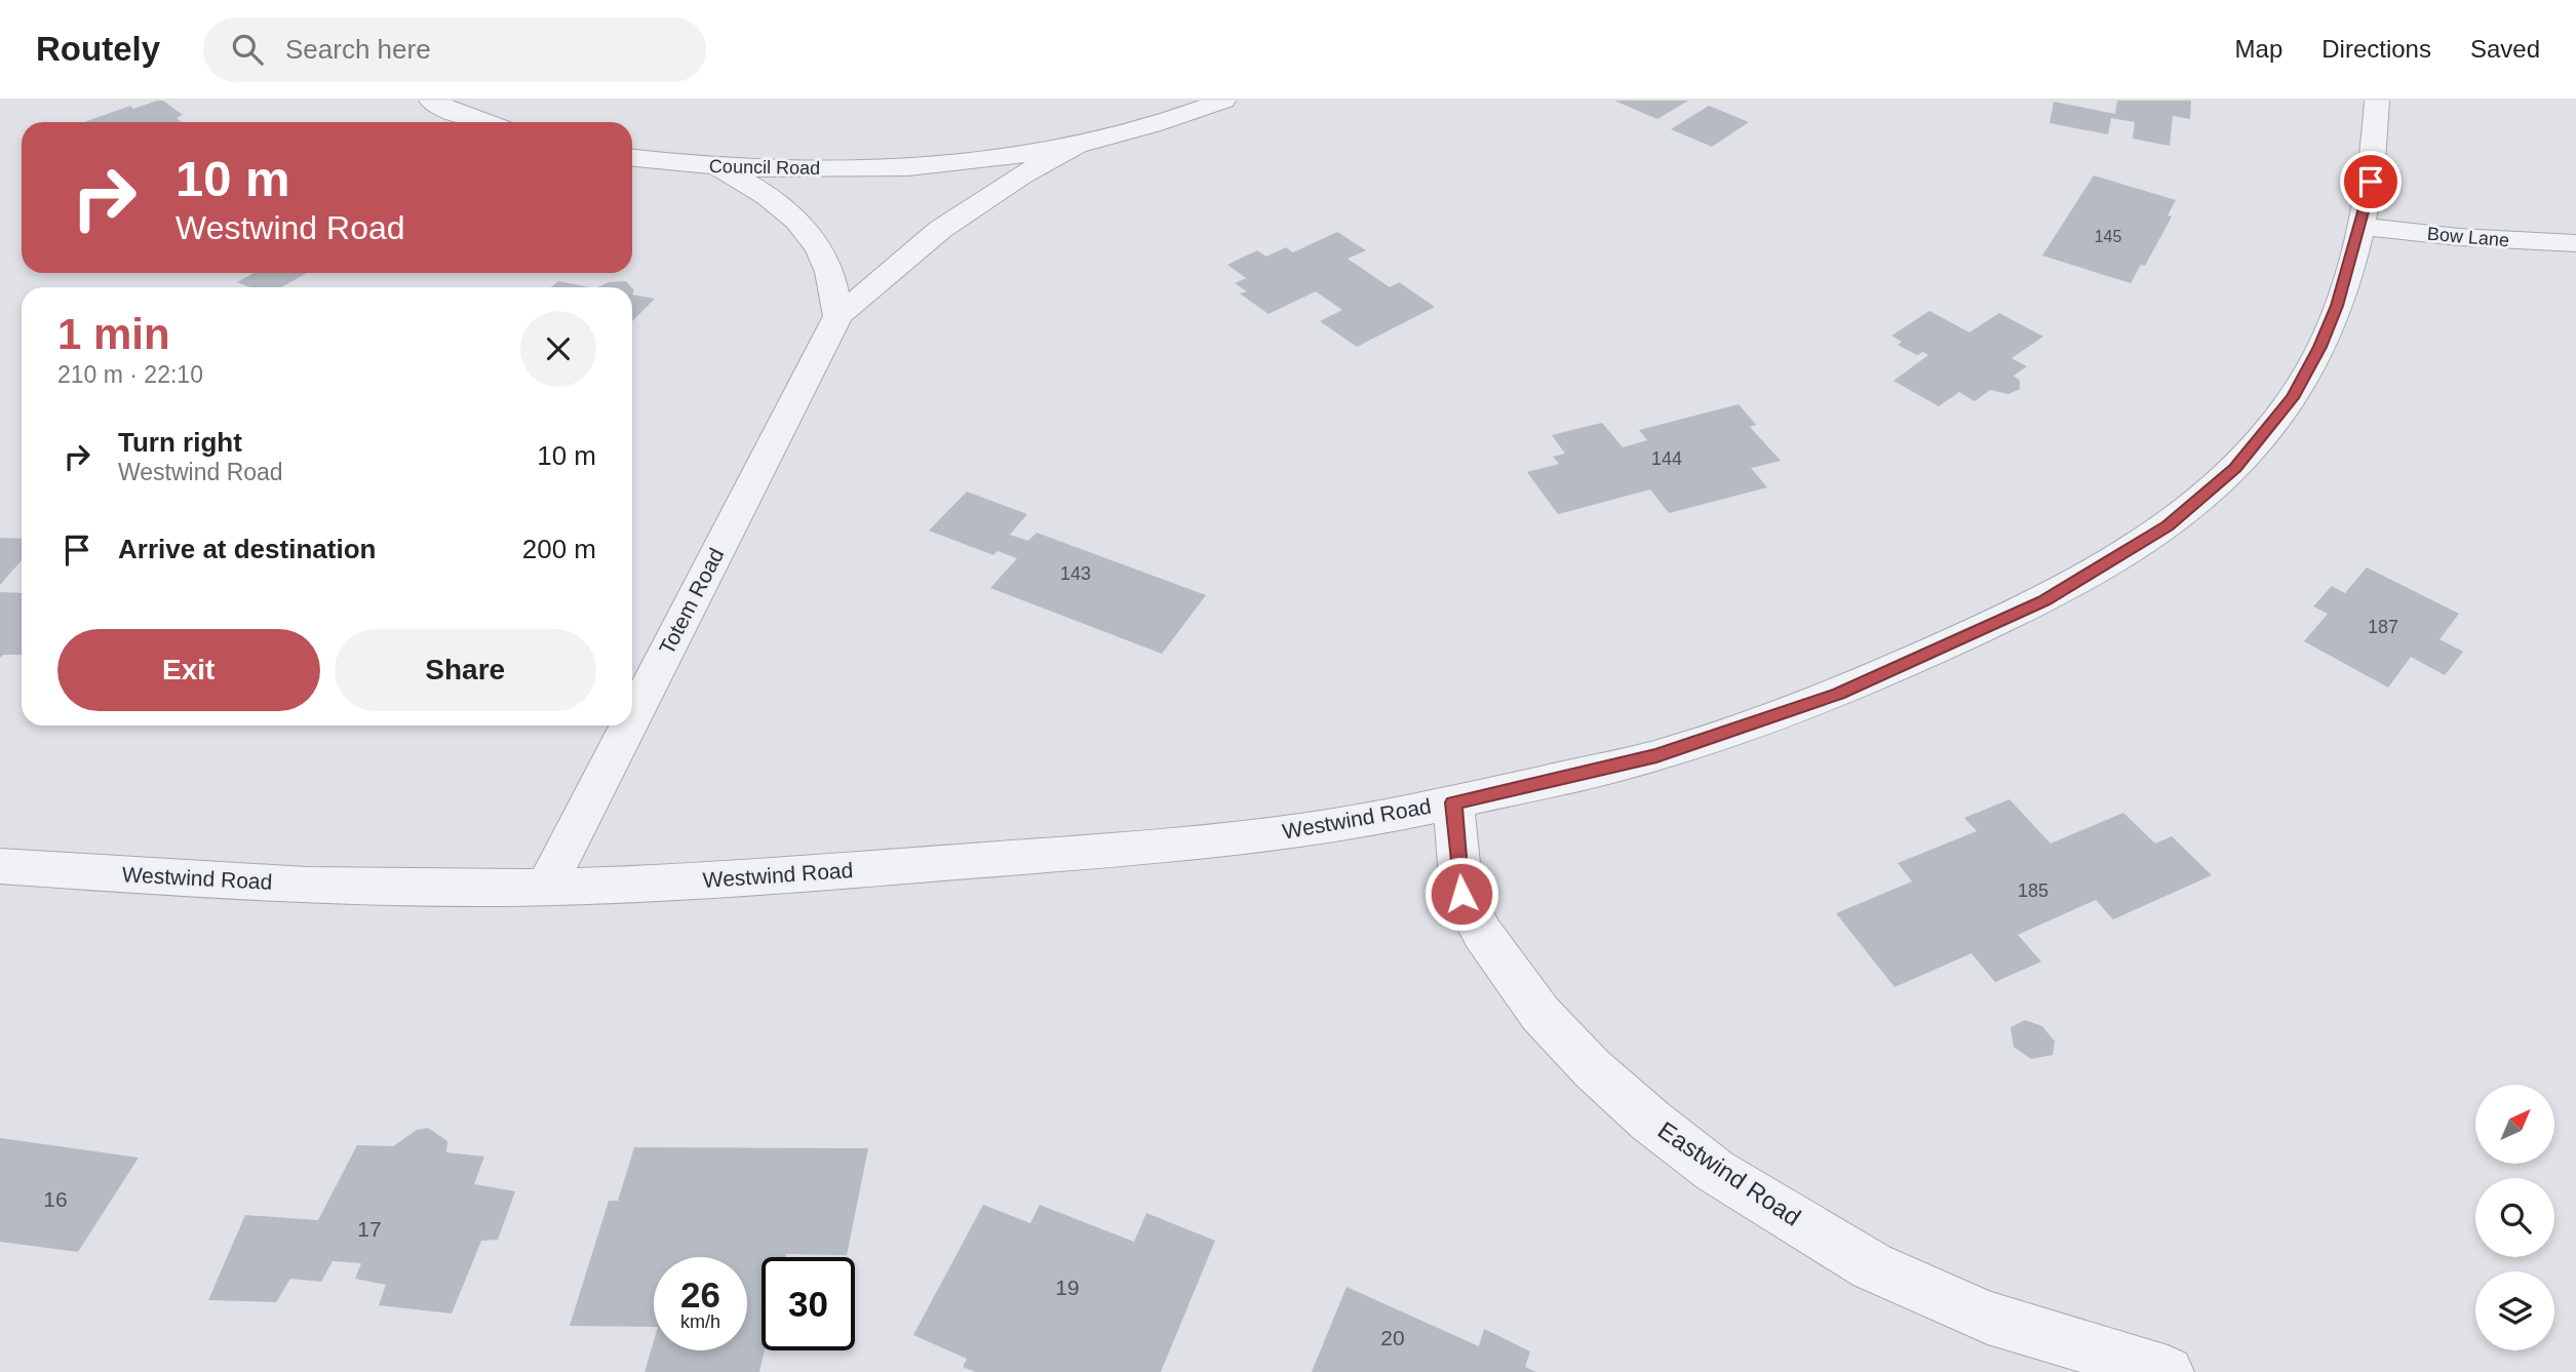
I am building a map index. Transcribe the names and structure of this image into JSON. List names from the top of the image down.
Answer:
{
  "streets": {
    "street": [
      "Council Road",
      "Bow Lane",
      "Totem Road",
      "Westwind Road",
      "Eastwind Road"
    ]
  },
  "crossings": [
    ["Council Road", "Totem Road"],
    ["Bow Lane", "Westwind Road"],
    ["Totem Road", "Westwind Road"],
    ["Westwind Road", "Eastwind Road"]
  ],
  "house_numbers": [
    "145",
    "144",
    "143",
    "187",
    "185",
    "16",
    "17",
    "19",
    "20"
  ],
  "north": "top right",
  "page": {
    "header": "Routely",
    "search": "Search here",
    "nav": ["Map", "Directions", "Saved"],
    "turn": ["10 m", "Westwind Road"],
    "heading": ["1 min", "210 m · 22:10"],
    "list": [
      {
        "name": "Turn right",
        "note": "Westwind Road",
        "value": "10 m"
      },
      {
        "name": "Arrive at destination",
        "value": "200 m"
      }
    ],
    "buttons": ["Exit", "Share"],
    "speed": "26 km/h",
    "limit": "30"
  }
}
